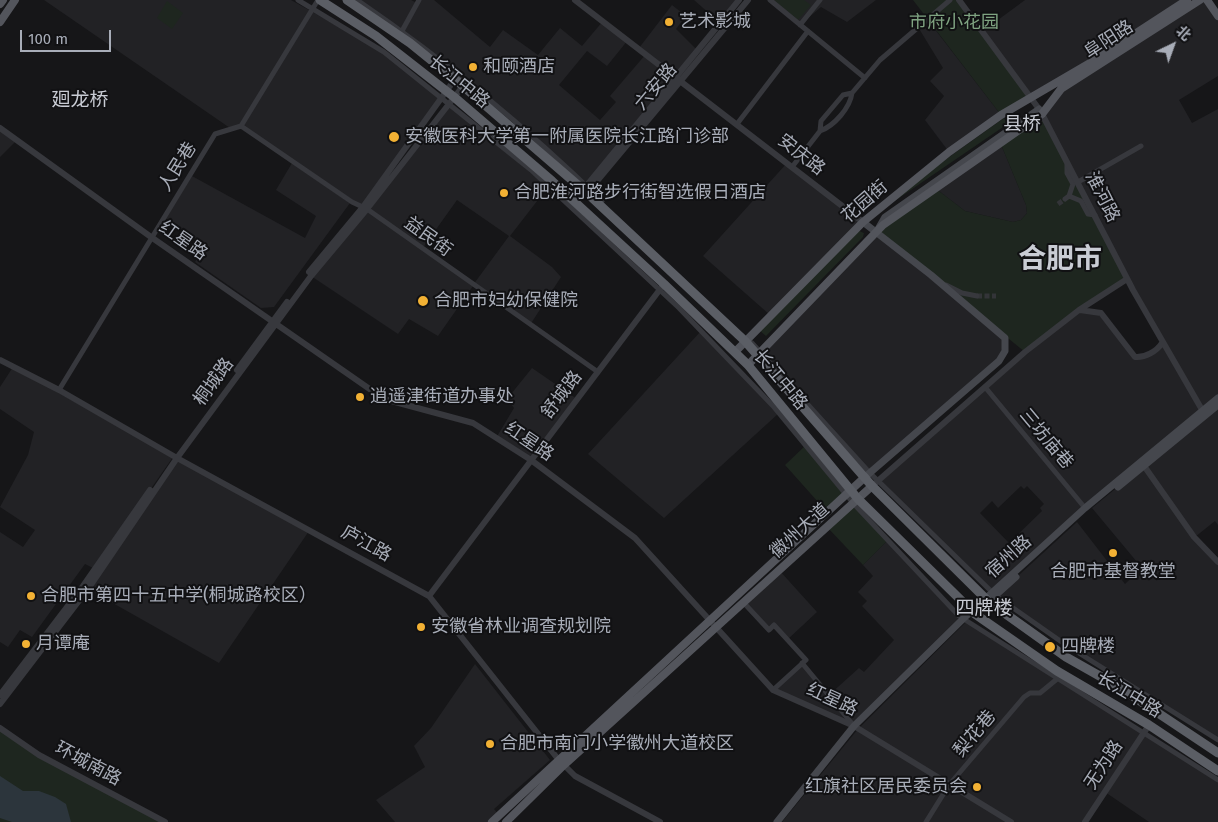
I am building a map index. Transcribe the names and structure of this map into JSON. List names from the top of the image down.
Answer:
{
  "streets": {
    "highway": ["长江中路"],
    "main road": [
      "阜阳路",
      "安庆路",
      "花园街",
      "徽州大道",
      "宿州路"
    ],
    "street": [
      "六安路",
      "人民巷",
      "淮河路",
      "益民街",
      "红星路",
      "桐城路",
      "舒城路",
      "三坊庙巷",
      "庐江路",
      "梨花巷",
      "环城南路",
      "无为路"
    ]
  },
  "crossings": [
    ["阜阳路", "淮河路"],
    ["阜阳路", "花园街"],
    ["长江中路", "六安路"],
    ["长江中路", "花园街"],
    ["长江中路", "桐城路"],
    ["长江中路", "舒城路"],
    ["长江中路", "徽州大道"],
    ["长江中路", "宿州路"],
    ["长江中路", "无为路"],
    ["六安路", "安庆路"],
    ["安庆路", "花园街"],
    ["安庆路", "徽州大道"],
    ["人民巷", "益民街"],
    ["人民巷", "红星路"],
    ["人民巷", "庐江路"],
    ["淮河路", "花园街"],
    ["淮河路", "徽州大道"],
    ["淮河路", "宿州路"],
    ["益民街", "桐城路"],
    ["益民街", "舒城路"],
    ["红星路", "桐城路"],
    ["红星路", "舒城路"],
    ["红星路", "徽州大道"],
    ["红星路", "宿州路"],
    ["红星路", "梨花巷"],
    ["桐城路", "庐江路"],
    ["舒城路", "庐江路"],
    ["三坊庙巷", "徽州大道"],
    ["三坊庙巷", "宿州路"],
    ["徽州大道", "庐江路"]
  ],
  "districts": [
    "廻龙桥",
    "县桥",
    "合肥市",
    "四牌楼"
  ],
  "parks": ["市府小花园"],
  "places": [
    "艺术影城",
    "和颐酒店",
    "安徽医科大学第一附属医院长江路门诊部",
    "合肥淮河路步行街智选假日酒店",
    "合肥市妇幼保健院",
    "逍遥津街道办事处",
    "合肥市基督教堂",
    "合肥市第四十五中学(桐城路校区）",
    "安徽省林业调查规划院",
    "月谭庵",
    "四牌楼",
    "合肥市南门小学徽州大道校区",
    "红旗社区居民委员会"
  ],
  "scale_bar": "100 m",
  "north": "top right"
}
